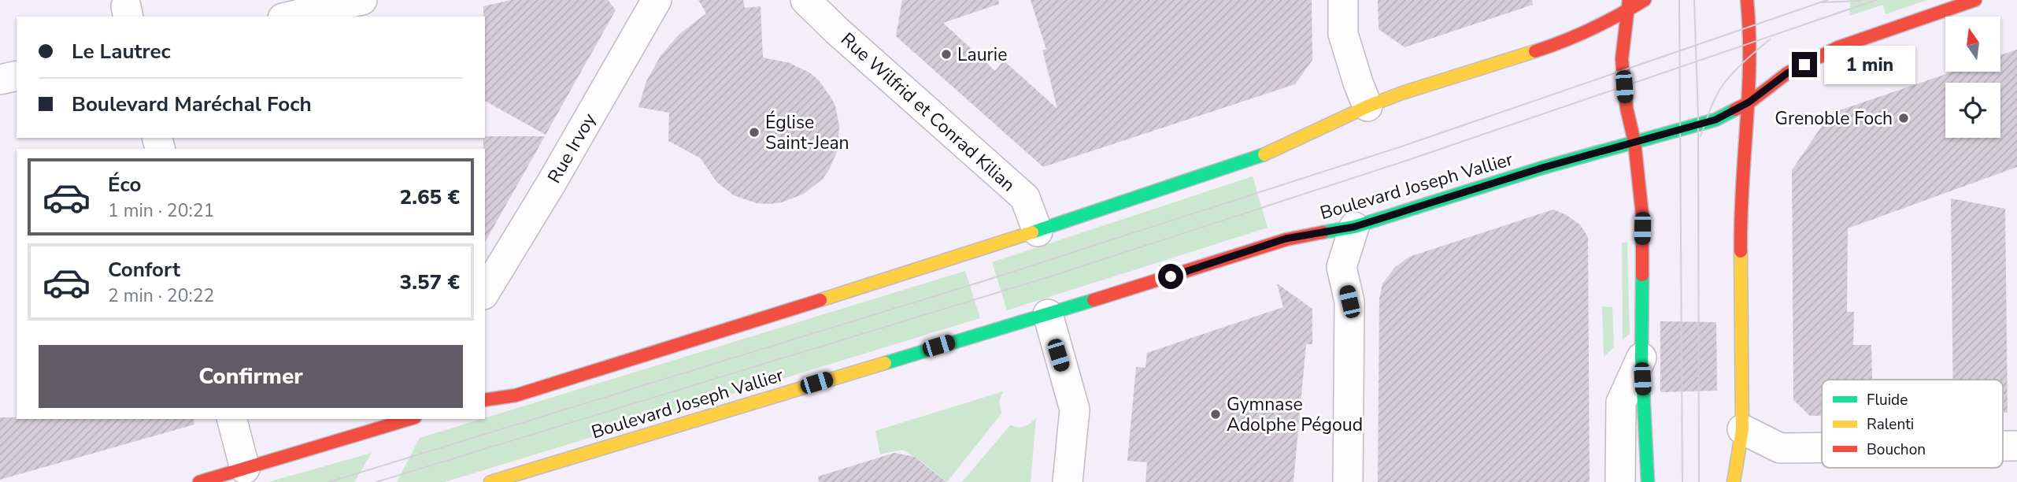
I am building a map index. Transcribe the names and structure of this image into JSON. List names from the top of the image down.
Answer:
{
  "streets": {
    "main road": ["Boulevard Joseph Vallier"],
    "street": ["Rue Wilfrid et Conrad Kilian", "Rue Irvoy"]
  },
  "places": [
    "Laurie",
    "Grenoble Foch",
    "Église Saint-Jean",
    "Gymnase Adolphe Pégoud"
  ],
  "legend": ["Fluide", "Ralenti", "Bouchon"],
  "north": "top",
  "page": {
    "banner": ["Le Lautrec", "Boulevard Maréchal Foch"],
    "bubble": "1 min",
    "list": [
      {
        "name": "Éco",
        "note": "1 min · 20:21",
        "value": "2.65 €"
      },
      {
        "name": "Confort",
        "note": "2 min · 20:22",
        "value": "3.57 €"
      }
    ],
    "buttons": "Confirmer"
  }
}
